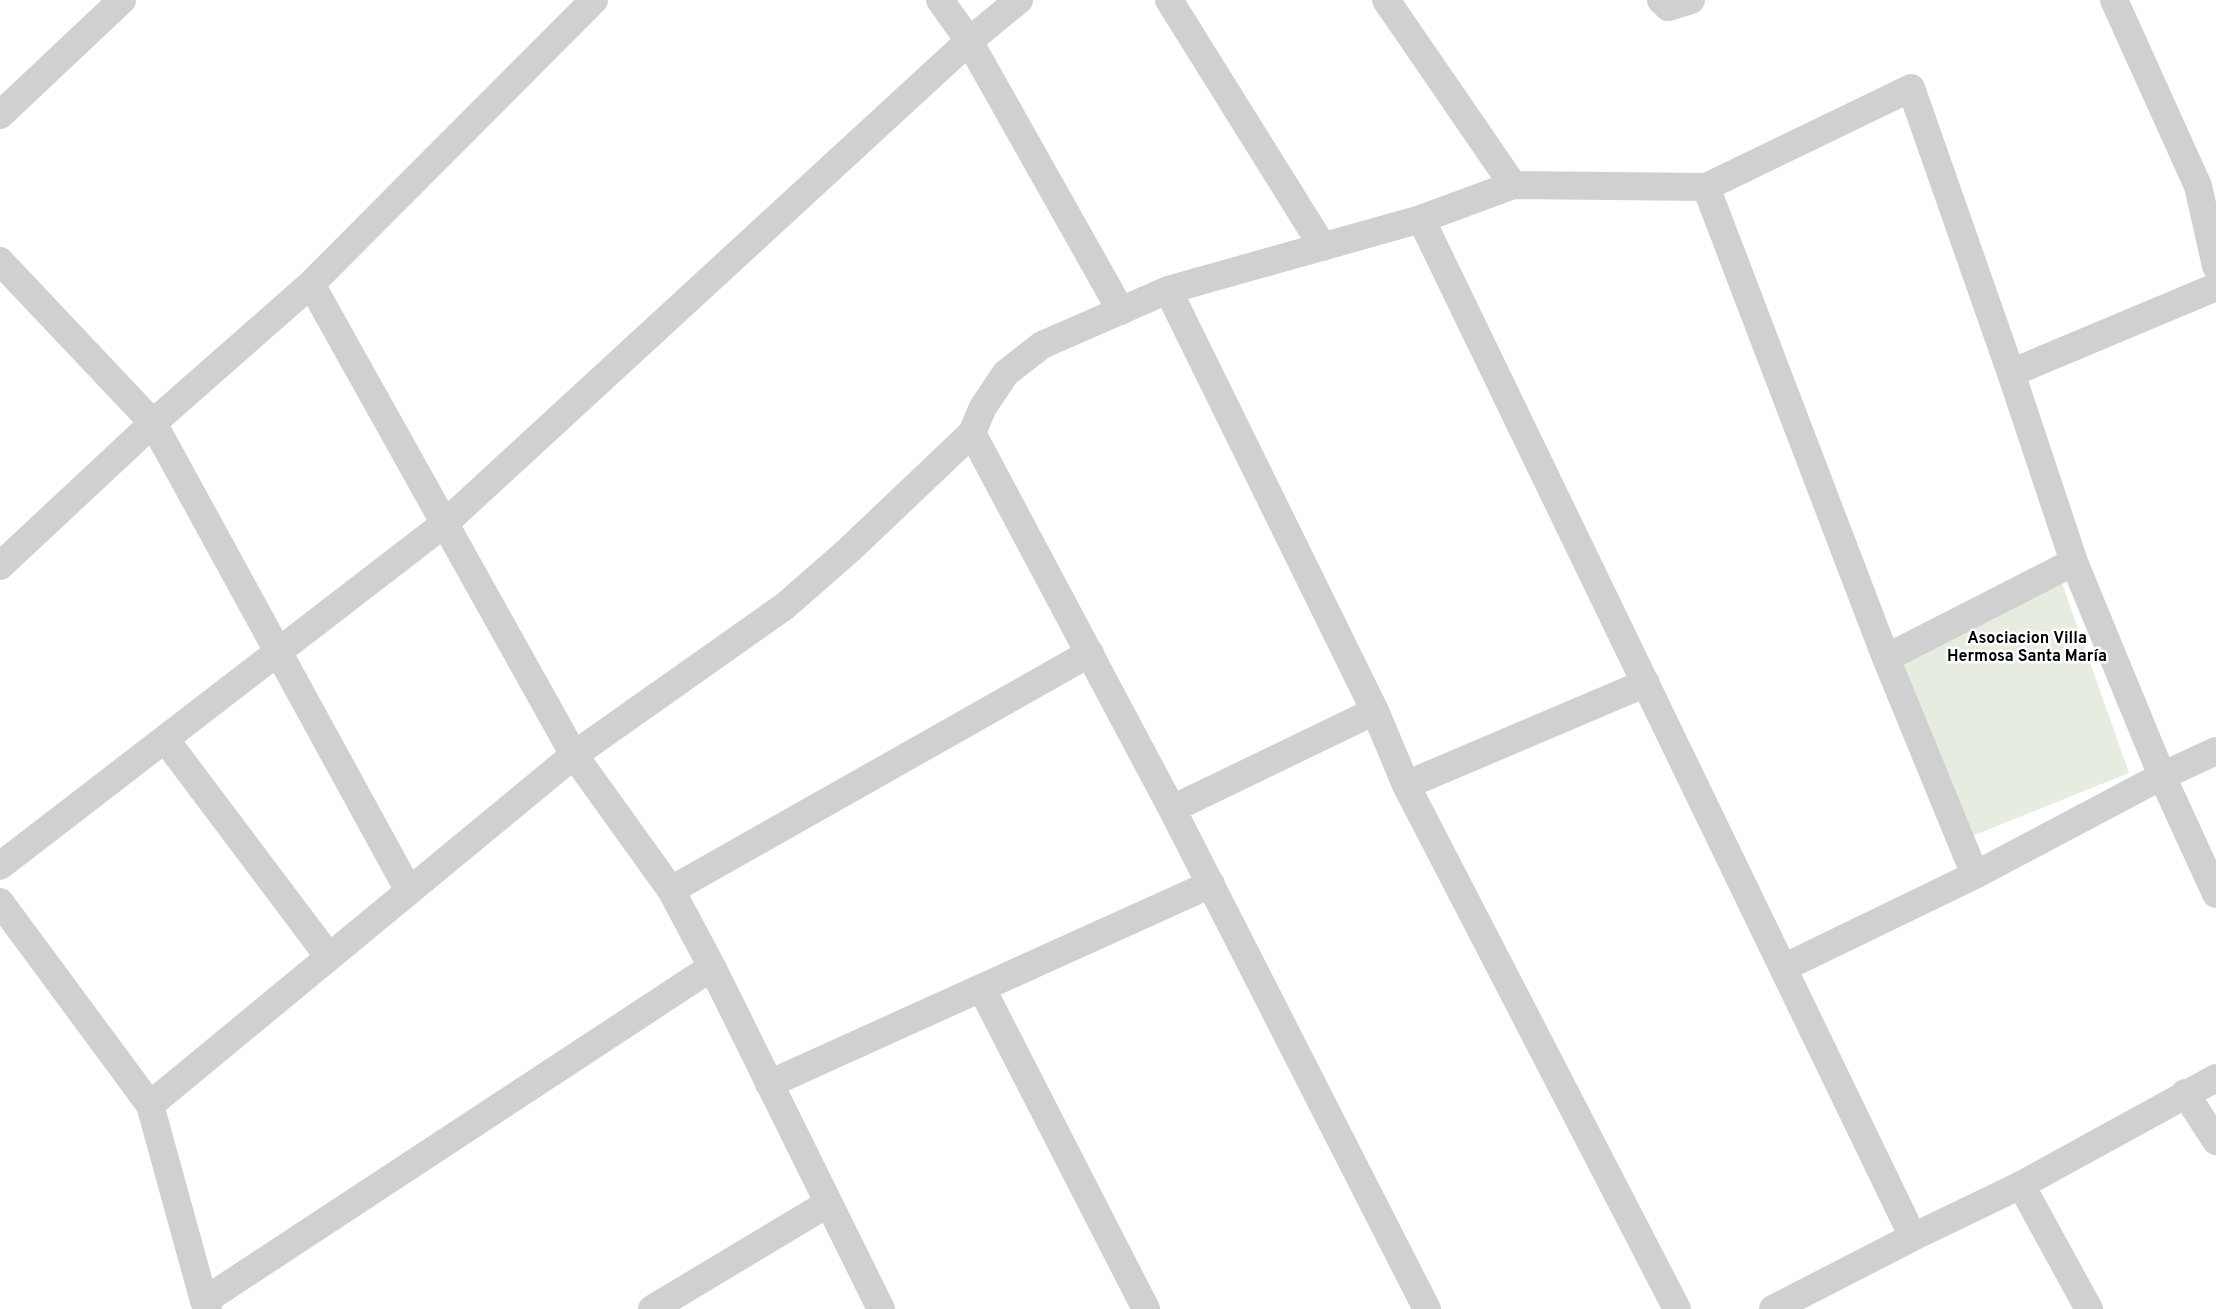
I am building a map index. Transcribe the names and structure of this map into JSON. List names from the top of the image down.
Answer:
{
  "districts": ["Asociacion Villa Hermosa Santa María"]
}
